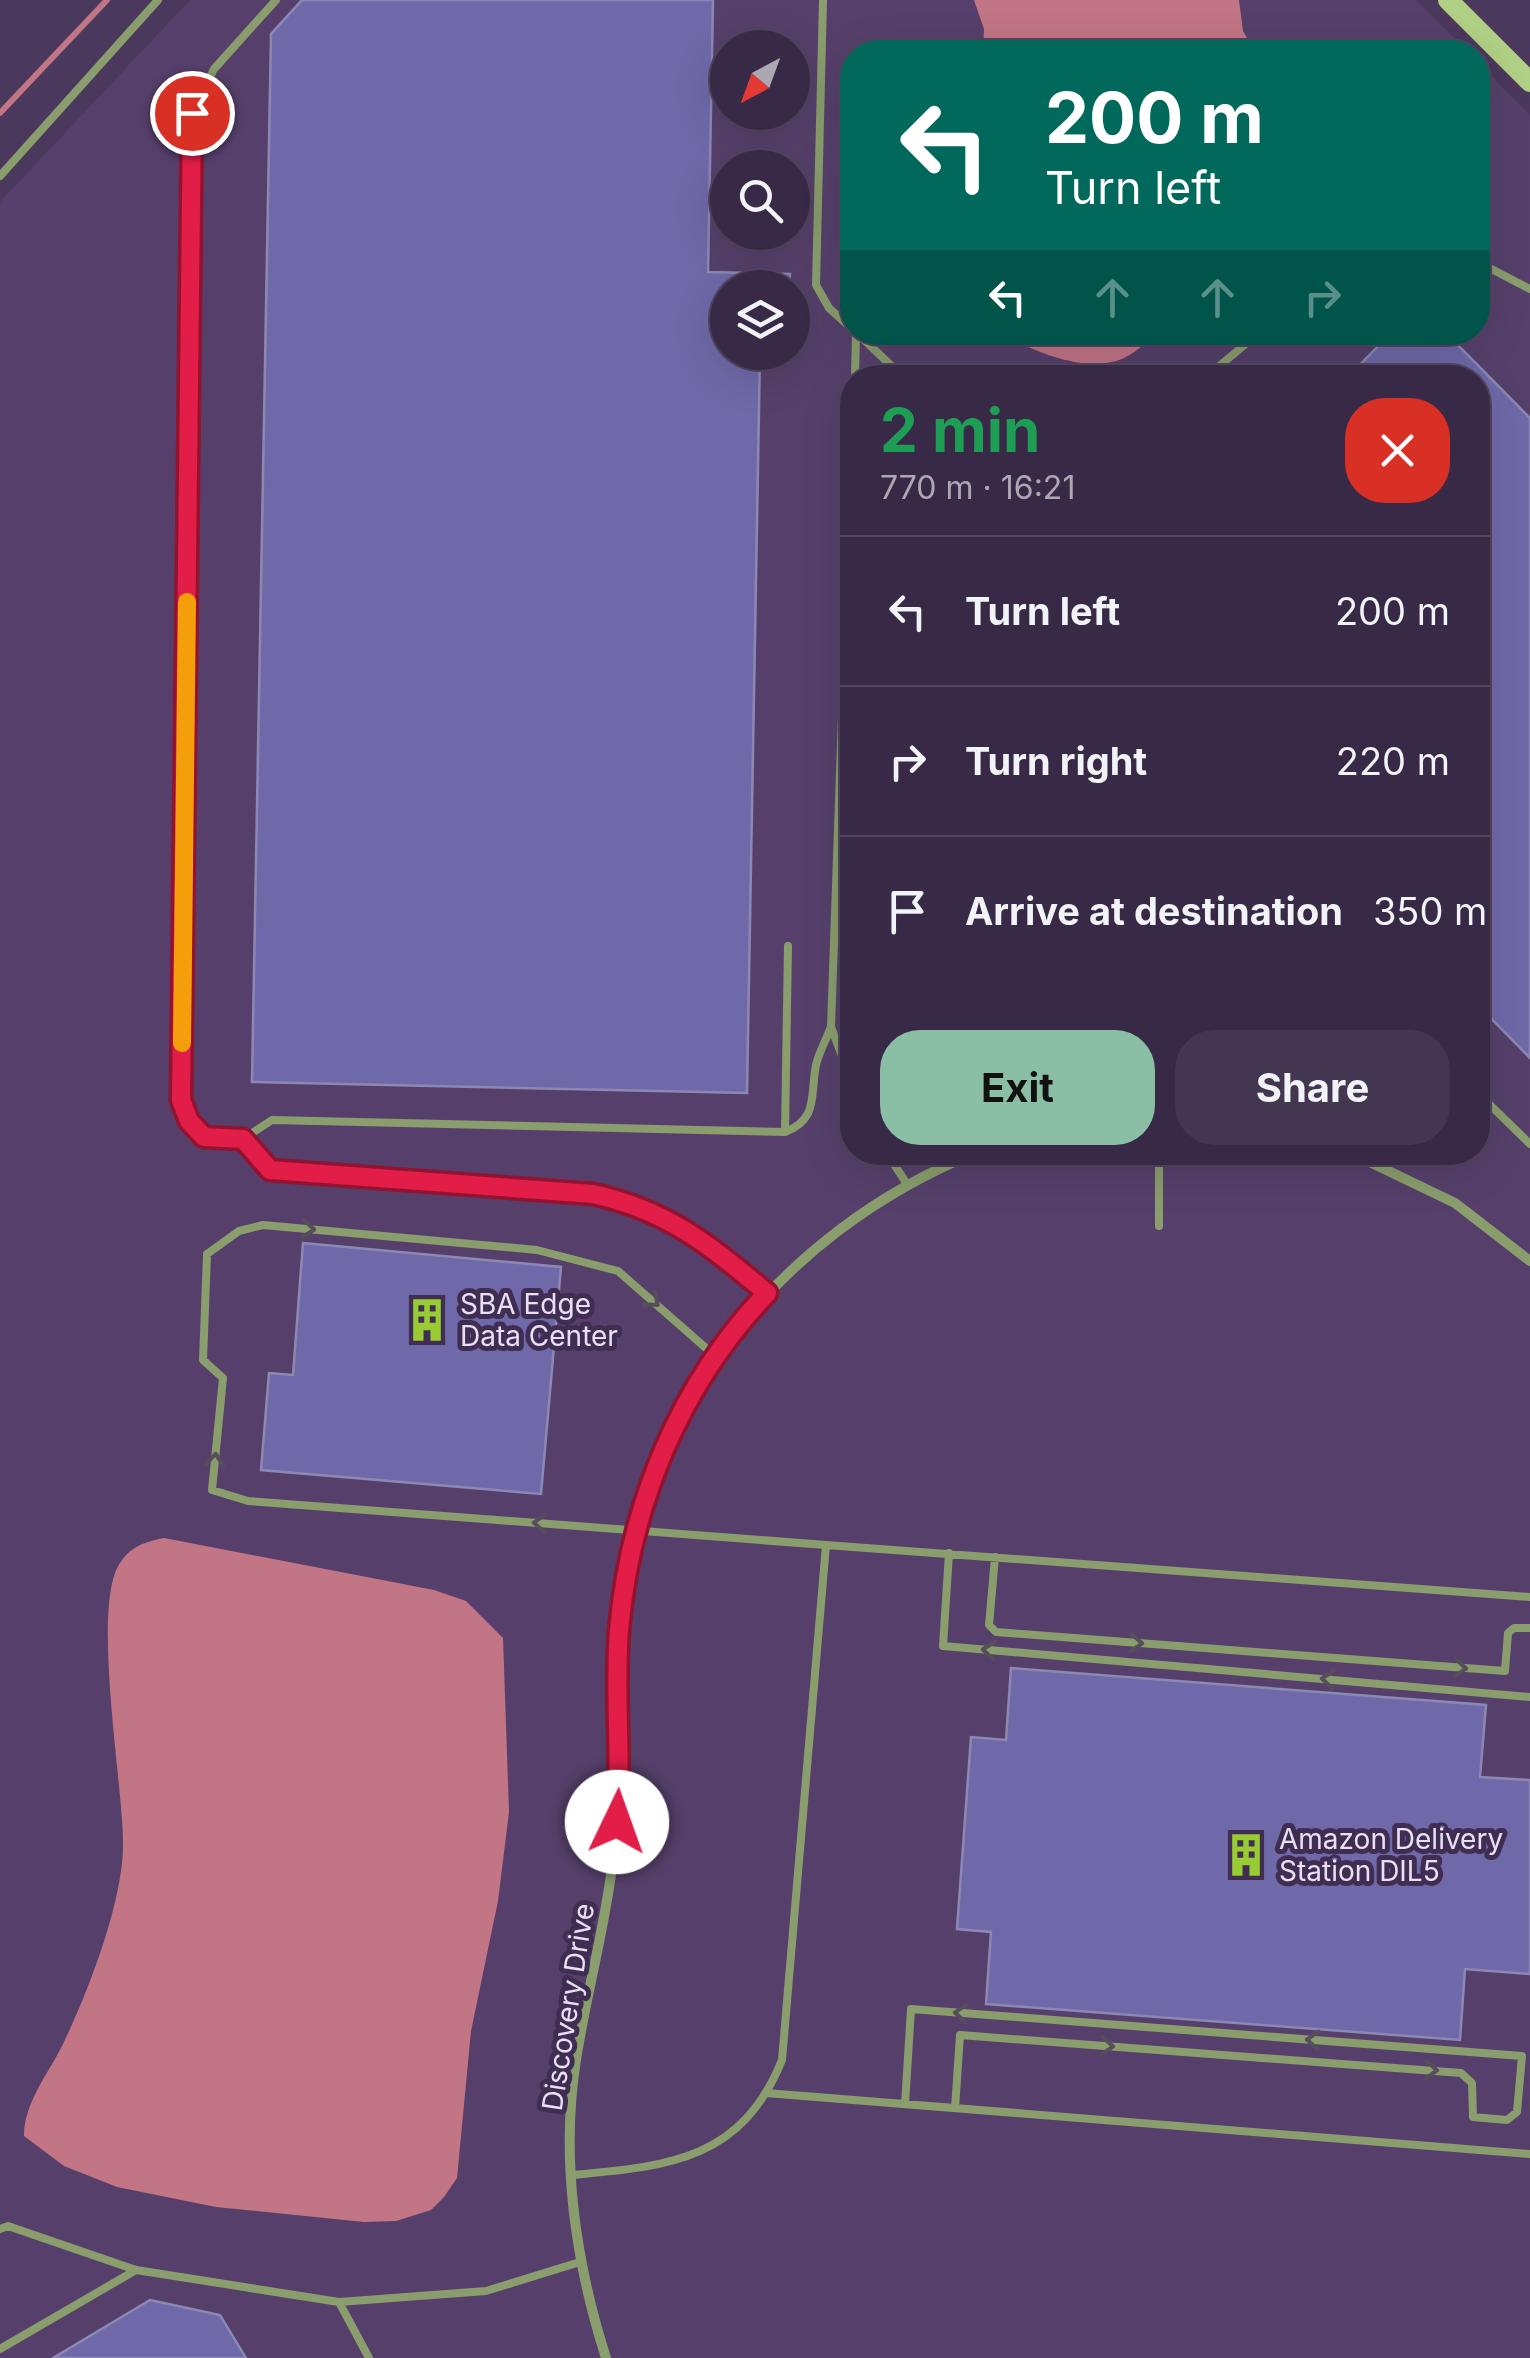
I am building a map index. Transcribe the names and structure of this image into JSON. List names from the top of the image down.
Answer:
{
  "streets": {
    "street": ["Discovery Drive"]
  },
  "places": {
    "building": ["SBA Edge Data Center", "Amazon Delivery Station DIL5"]
  },
  "north": "bottom left",
  "page": {
    "turn": ["200 m", "Turn left"],
    "heading": ["2 min", "770 m · 16:21"],
    "list": [
      {
        "name": "Turn left",
        "value": "200 m"
      },
      {
        "name": "Turn right",
        "value": "220 m"
      },
      {
        "name": "Arrive at destination",
        "value": "350 m"
      }
    ],
    "buttons": ["Exit", "Share"]
  }
}
